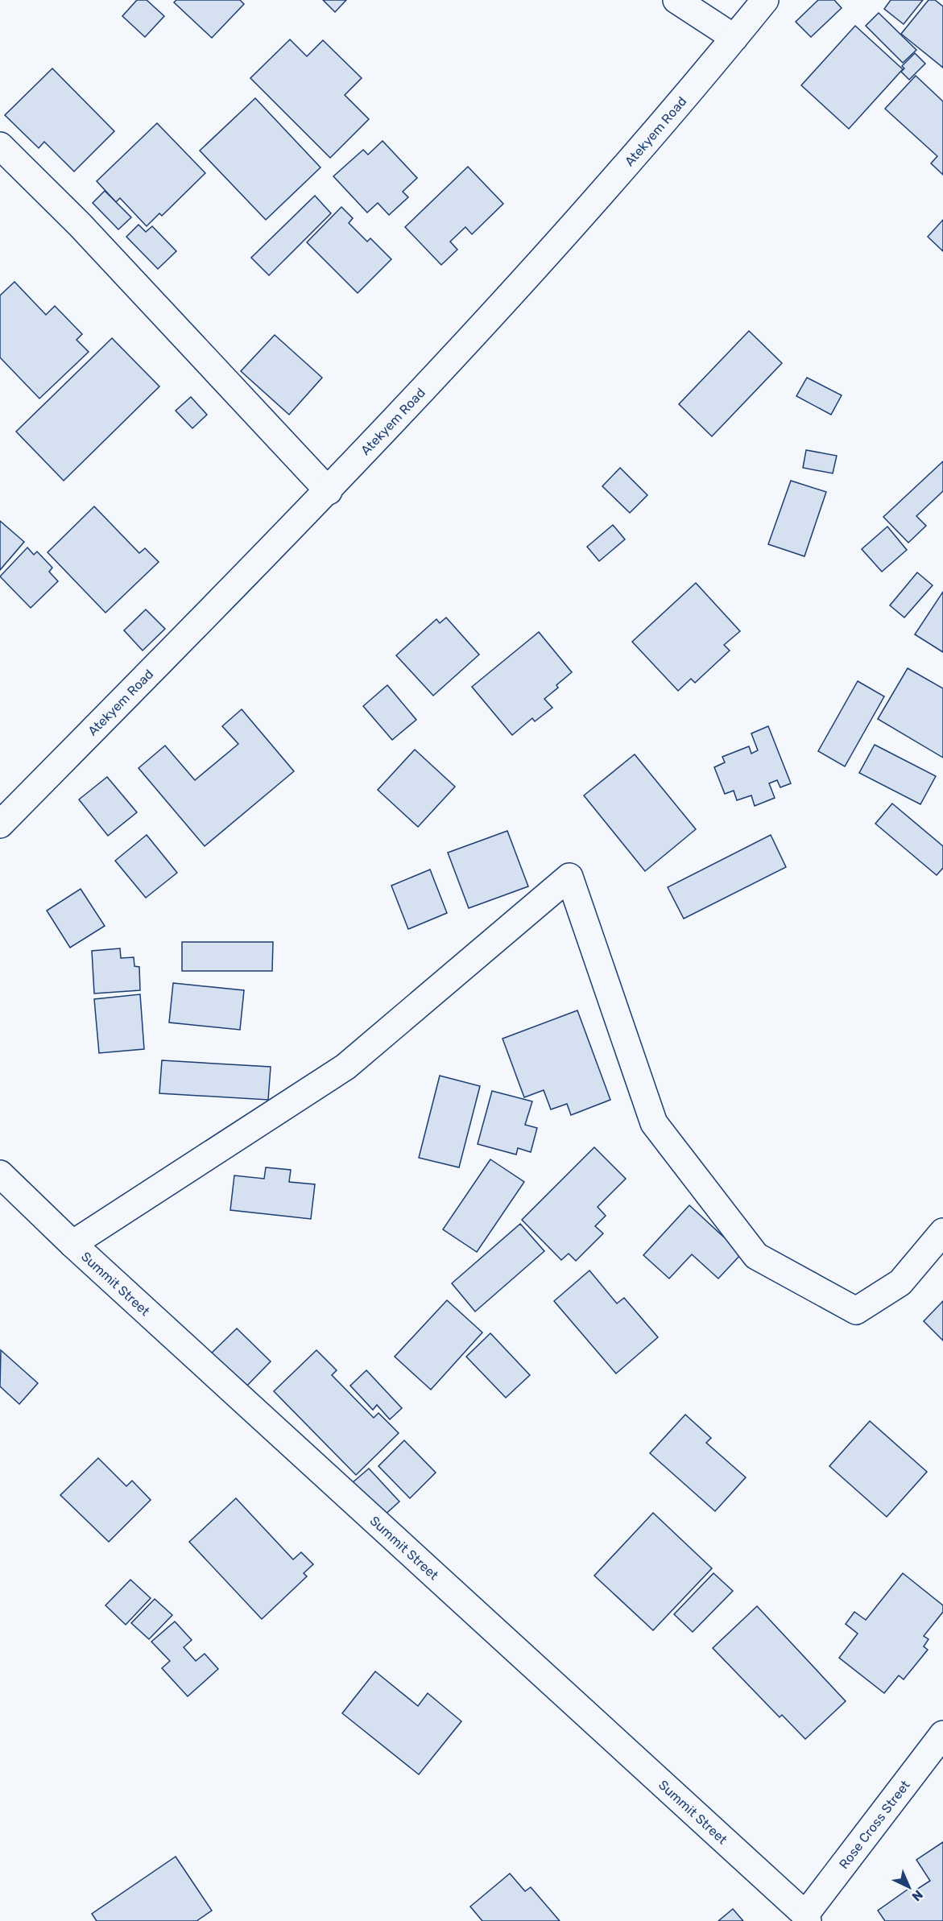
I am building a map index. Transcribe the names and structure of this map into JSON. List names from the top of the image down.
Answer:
{
  "streets": {
    "street": ["Atekyem Road", "Summit Street", "Rose Cross Street"]
  },
  "crossings": [
    ["Summit Street", "Rose Cross Street"]
  ],
  "north": "bottom right"
}
